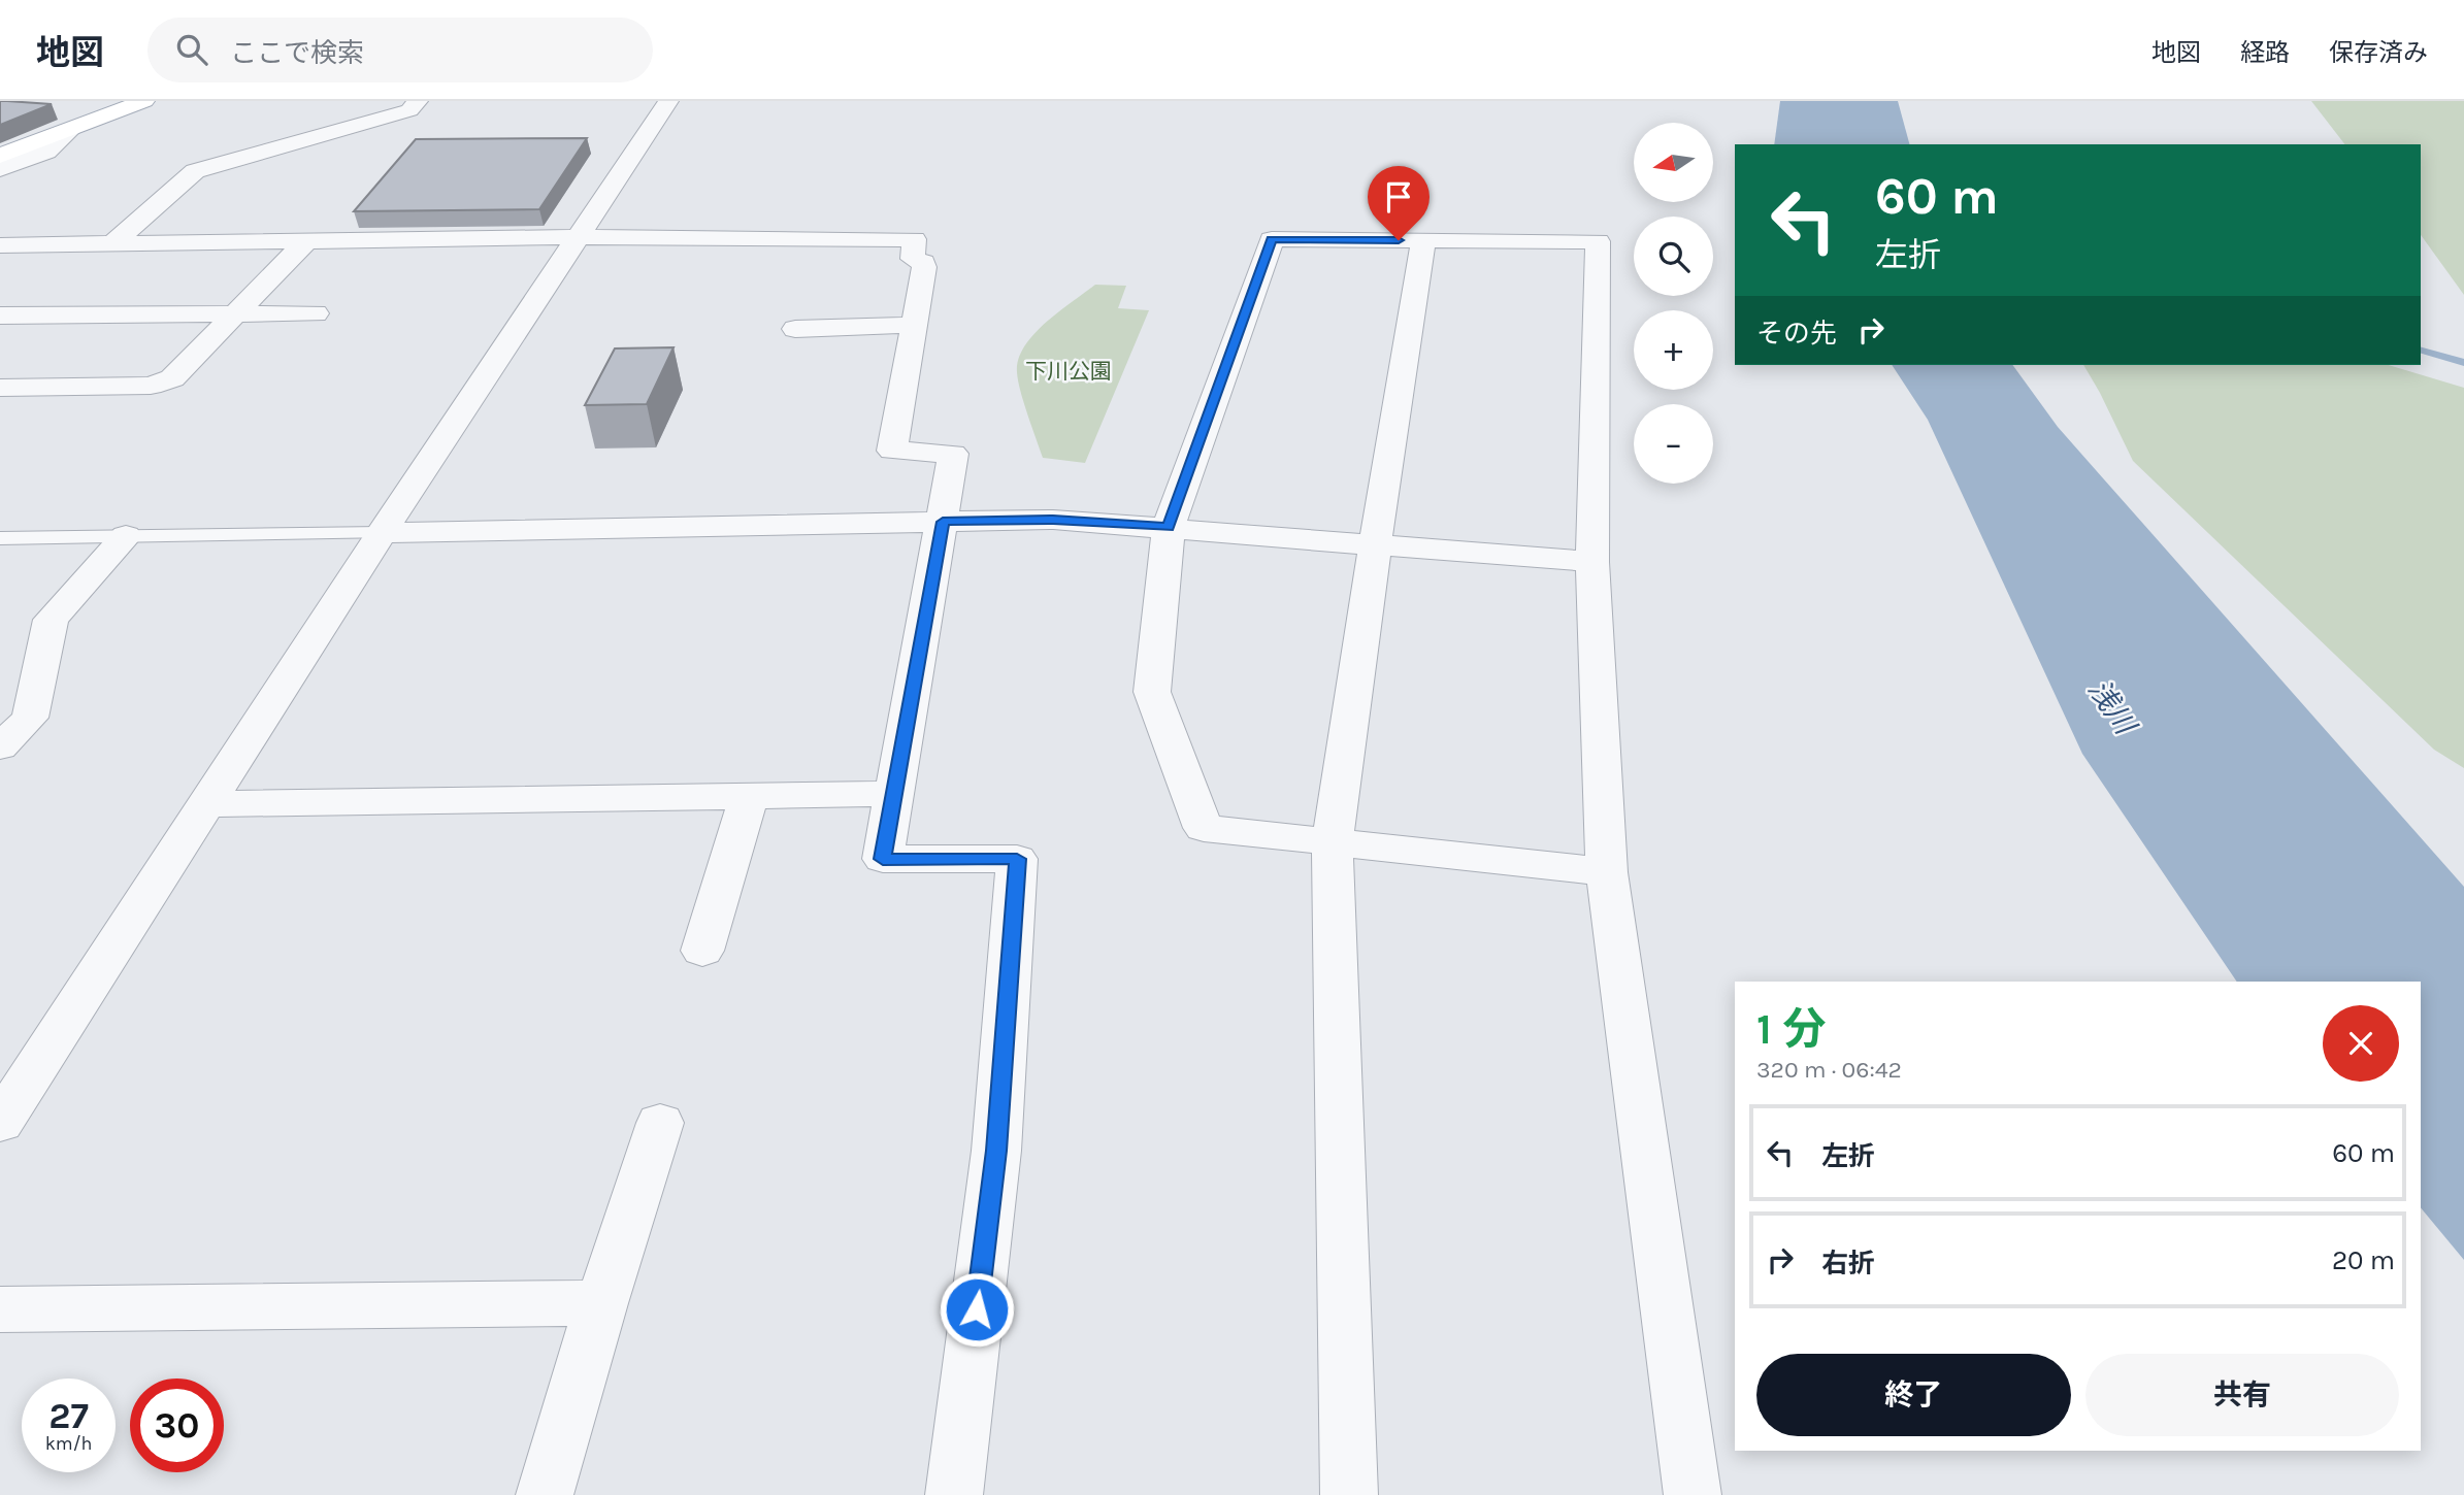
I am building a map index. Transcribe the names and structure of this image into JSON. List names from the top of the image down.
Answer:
{
  "water": ["浅川"],
  "parks": ["下川公園"],
  "north": "left",
  "page": {
    "header": "地図",
    "search": "ここで検索",
    "nav": ["地図", "経路", "保存済み"],
    "map_buttons": ["+", "−"],
    "turn": ["60 m", "左折"],
    "then": "その先",
    "heading": ["1 分", "320 m · 06:42"],
    "list": [
      {
        "name": "左折",
        "value": "60 m"
      },
      {
        "name": "右折",
        "value": "20 m"
      }
    ],
    "buttons": ["終了", "共有"],
    "speed": "27 km/h",
    "limit": "30"
  }
}
